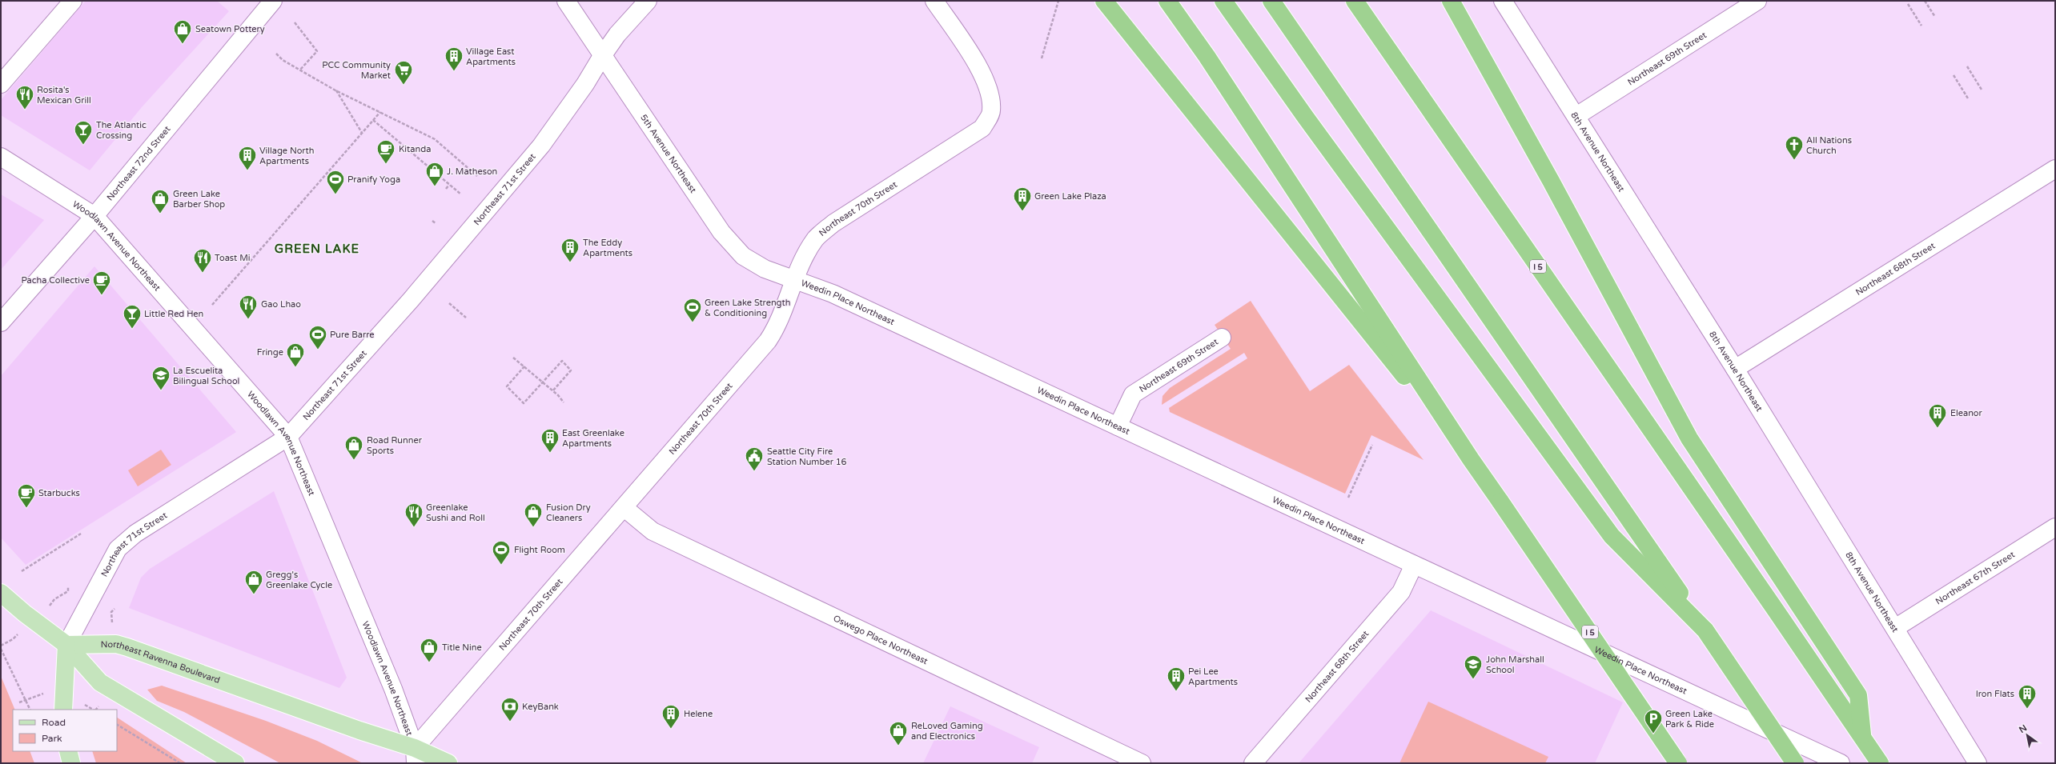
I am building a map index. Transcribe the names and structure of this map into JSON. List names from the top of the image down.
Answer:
{
  "streets": {
    "highway": ["I 5"],
    "main road": ["Northeast Ravenna Boulevard"],
    "street": [
      "Northeast 69th Street",
      "8th Avenue Northeast",
      "5th Avenue Northeast",
      "Northeast 72nd Street",
      "Northeast 71st Street",
      "Northeast 70th Street",
      "Woodlawn Avenue Northeast",
      "Northeast 68th Street",
      "Weedin Place Northeast",
      "Northeast 67th Street",
      "Oswego Place Northeast"
    ]
  },
  "crossings": [
    ["Northeast 69th Street", "8th Avenue Northeast"],
    ["Northeast 69th Street", "Weedin Place Northeast"],
    ["8th Avenue Northeast", "Northeast 68th Street"],
    ["8th Avenue Northeast", "Northeast 67th Street"],
    ["5th Avenue Northeast", "Northeast 71st Street"],
    ["5th Avenue Northeast", "Northeast 70th Street"],
    ["5th Avenue Northeast", "Weedin Place Northeast"],
    ["Northeast 72nd Street", "Woodlawn Avenue Northeast"],
    ["Northeast 71st Street", "Woodlawn Avenue Northeast"],
    ["Northeast 71st Street", "Northeast Ravenna Boulevard"],
    ["Northeast 70th Street", "Woodlawn Avenue Northeast"],
    ["Northeast 70th Street", "Weedin Place Northeast"],
    ["Northeast 70th Street", "Oswego Place Northeast"],
    ["Northeast 70th Street", "Northeast Ravenna Boulevard"],
    ["Woodlawn Avenue Northeast", "Northeast Ravenna Boulevard"],
    ["Northeast 68th Street", "Weedin Place Northeast"]
  ],
  "districts": ["GREEN LAKE"],
  "places": {
    "shop": [
      "Seatown Pottery",
      "J. Matheson",
      "Green Lake Barber Shop",
      "Fringe",
      "Road Runner Sports",
      "Fusion Dry Cleaners",
      "Gregg's Greenlake Cycle",
      "Title Nine",
      "ReLoved Gaming and Electronics"
    ],
    "building": [
      "Village East Apartments",
      "Village North Apartments",
      "Green Lake Plaza",
      "The Eddy Apartments",
      "Eleanor",
      "East Greenlake Apartments",
      "Pei Lee Apartments",
      "Iron Flats",
      "Helene"
    ],
    "supermarket": ["PCC Community Market"],
    "restaurant": [
      "Rosita's Mexican Grill",
      "Toast Mi",
      "Gao Lhao",
      "Greenlake Sushi and Roll"
    ],
    "bar": ["The Atlantic Crossing", "Little Red Hen"],
    "church": ["All Nations Church"],
    "cafe": ["Kitanda", "Pacha Collective", "Starbucks"],
    "sports": [
      "Pranify Yoga",
      "Green Lake Strength & Conditioning",
      "Pure Barre",
      "Flight Room"
    ],
    "school or university": ["La Escuelita Bilingual School", "John Marshall School"],
    "public building": ["Seattle City Fire Station Number 16"],
    "bank": ["KeyBank"],
    "parking": ["Green Lake Park & Ride"]
  },
  "legend": ["Road", "Park"],
  "north": "top left"
}
